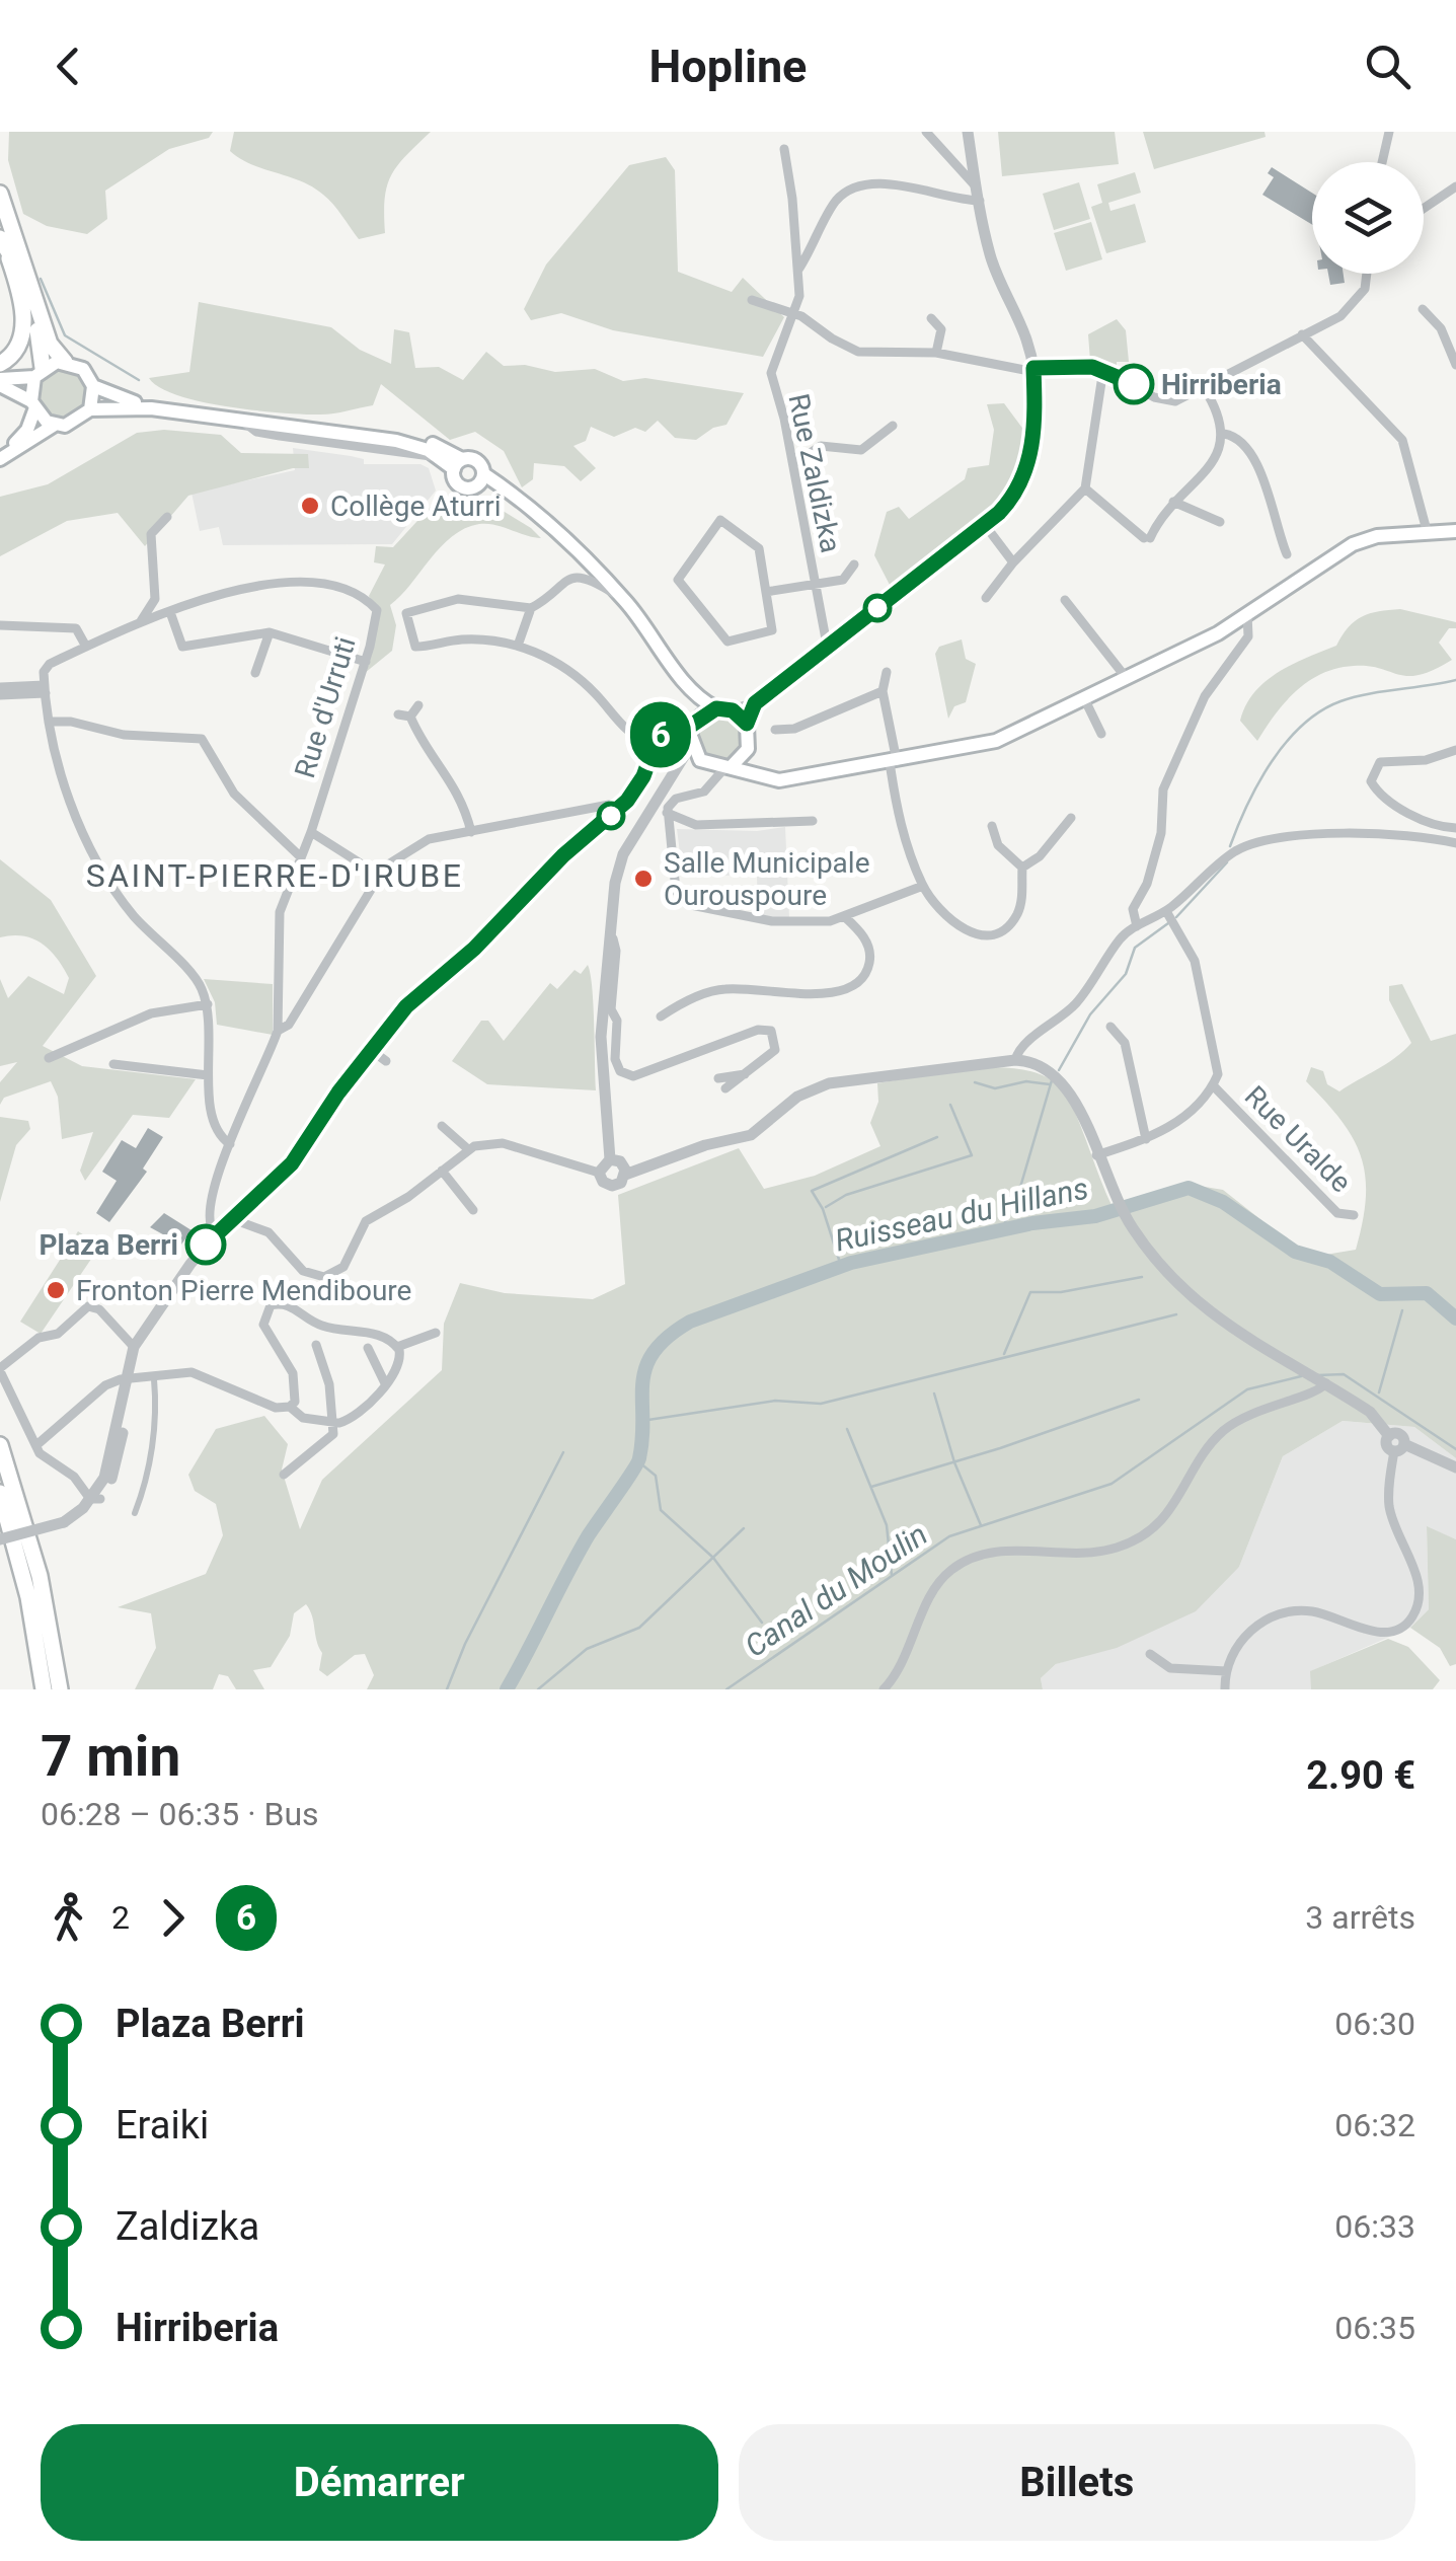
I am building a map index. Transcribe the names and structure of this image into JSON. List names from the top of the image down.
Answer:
{
  "streets": {
    "street": ["Rue Zaldizka", "Rue d'Urruti", "Rue Uralde"]
  },
  "districts": ["SAINT-PIERRE-D'IRUBE"],
  "water": ["Ruisseau du Hillans", "Canal du Moulin"],
  "places": [
    "Hirriberia",
    "Collège Aturri",
    "Salle Municipale Ourouspoure",
    "Plaza Berri",
    "Fronton Pierre Mendiboure"
  ],
  "lines": ["bus line 6"],
  "page": {
    "header": "Hopline",
    "on_map": "6",
    "heading": ["7 min", "06:28 – 06:35 · Bus", "2.90 €"],
    "legs": ["2", "6", "3 arrêts"],
    "list": [
      {
        "name": "Plaza Berri",
        "value": "06:30"
      },
      {
        "name": "Eraiki",
        "value": "06:32"
      },
      {
        "name": "Zaldizka",
        "value": "06:33"
      },
      {
        "name": "Hirriberia",
        "value": "06:35"
      }
    ],
    "buttons": ["Démarrer", "Billets"]
  }
}
